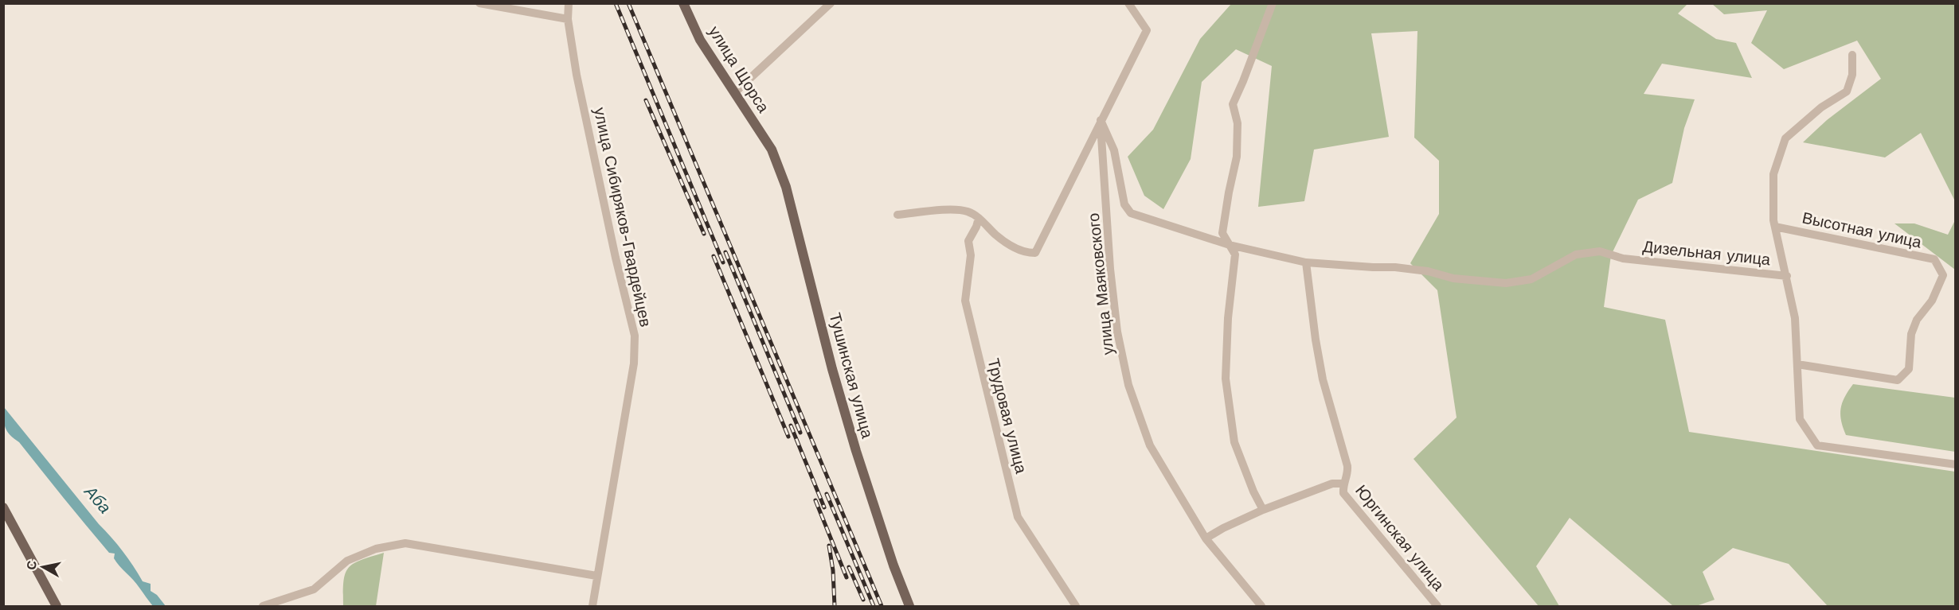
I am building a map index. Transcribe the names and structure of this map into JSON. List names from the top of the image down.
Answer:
{
  "streets": {
    "main road": ["улица Щорса", "Тушинская улица"],
    "street": [
      "улица Сибиряков-Гвардейцев",
      "Высотная улица",
      "Дизельная улица",
      "улица Маяковского",
      "Трудовая улица",
      "Юргинская улица"
    ]
  },
  "crossings": [
    ["улица Щорса", "Тушинская улица"],
    ["Дизельная улица", "улица Маяковского"],
    ["Дизельная улица", "Юргинская улица"]
  ],
  "water": ["Аба"],
  "north": "left"
}
